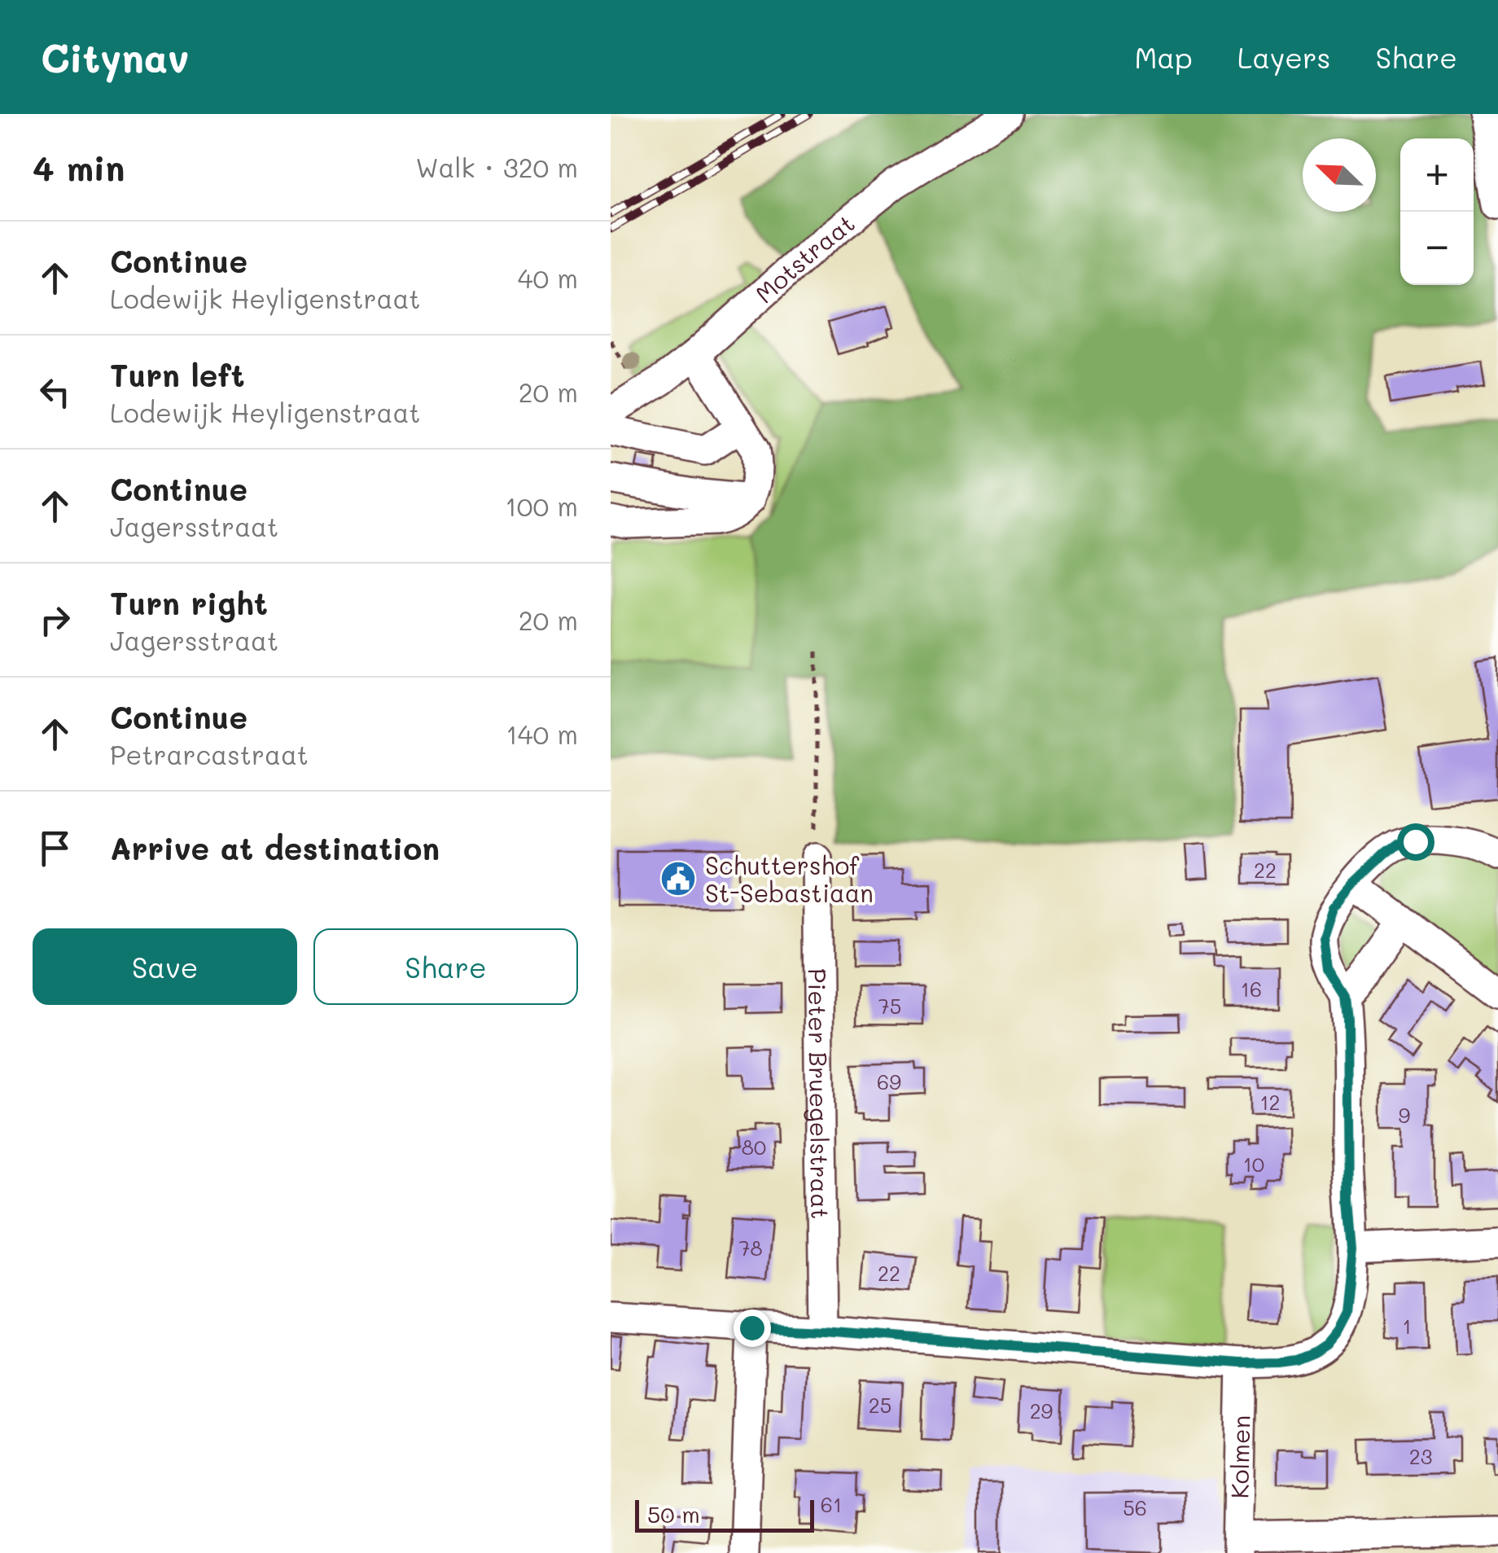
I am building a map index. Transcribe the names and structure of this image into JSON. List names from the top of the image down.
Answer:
{
  "streets": {
    "street": ["Motstraat", "Pieter Bruegelstraat", "Kolmen"]
  },
  "places": {
    "public building": ["Schuttershof St-Sebastiaan"]
  },
  "house_numbers": [
    "22",
    "16",
    "75",
    "69",
    "12",
    "9",
    "80",
    "10",
    "78",
    "22",
    "1",
    "25",
    "29",
    "23",
    "61",
    "56"
  ],
  "scale_bar": "50 m",
  "north": "top left",
  "page": {
    "header": "Citynav",
    "nav": ["Map", "Layers", "Share"],
    "heading": ["4 min", "Walk · 320 m"],
    "map_buttons": ["+", "−"],
    "list": [
      ["Continue", "Lodewijk Heyligenstraat", "40 m"],
      ["Turn left", "Lodewijk Heyligenstraat", "20 m"],
      ["Continue", "Jagersstraat", "100 m"],
      ["Turn right", "Jagersstraat", "20 m"],
      ["Continue", "Petrarcastraat", "140 m"],
      "Arrive at destination"
    ],
    "buttons": ["Save", "Share"],
    "scale": "50 m"
  }
}
